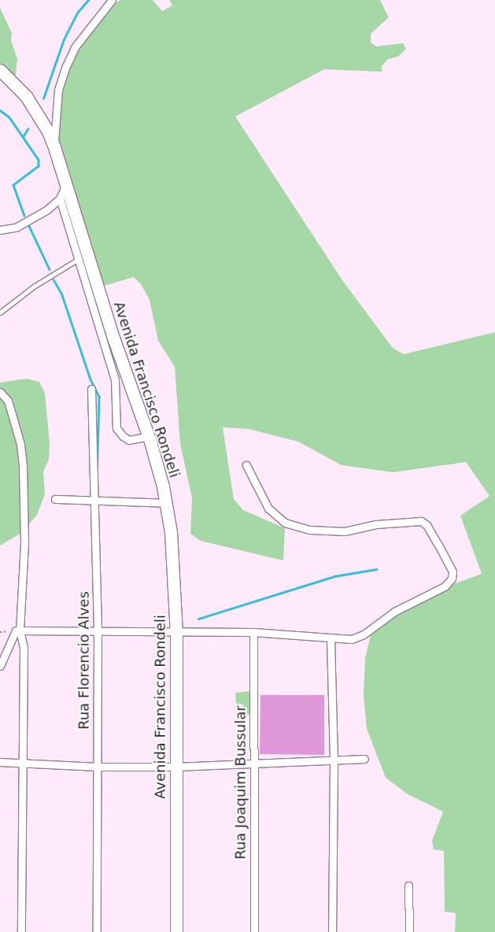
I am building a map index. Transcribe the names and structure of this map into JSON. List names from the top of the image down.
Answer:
{
  "streets": {
    "main road": ["Avenida Francisco Rondeli"],
    "street": ["Rua Florencio Alves", "Rua Joaquim Bussular"]
  }
}
